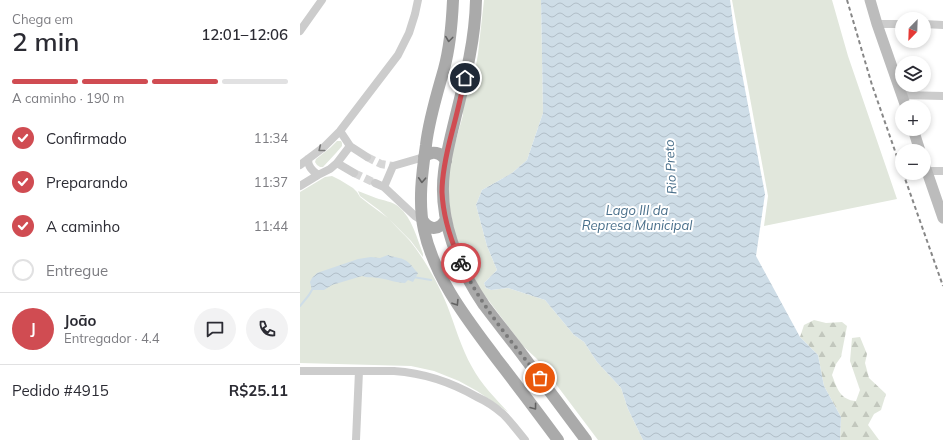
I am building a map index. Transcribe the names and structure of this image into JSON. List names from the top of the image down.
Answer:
{
  "water": ["Rio Preto", "Lago III da Represa Municipal"],
  "north": "bottom left",
  "page": {
    "heading": ["2 min", "Chega em", "12:01–12:06"],
    "panel": [
      "João",
      "Entregador · 4.4",
      "Pedido #4915",
      "R$25.11"
    ],
    "map_buttons": ["+", "−"],
    "bar": "A caminho · 190 m",
    "list": [
      ["Confirmado", "11:34"],
      ["Preparando", "11:37"],
      ["A caminho", "11:44"],
      "Entregue"
    ],
    "round": "J"
  }
}
